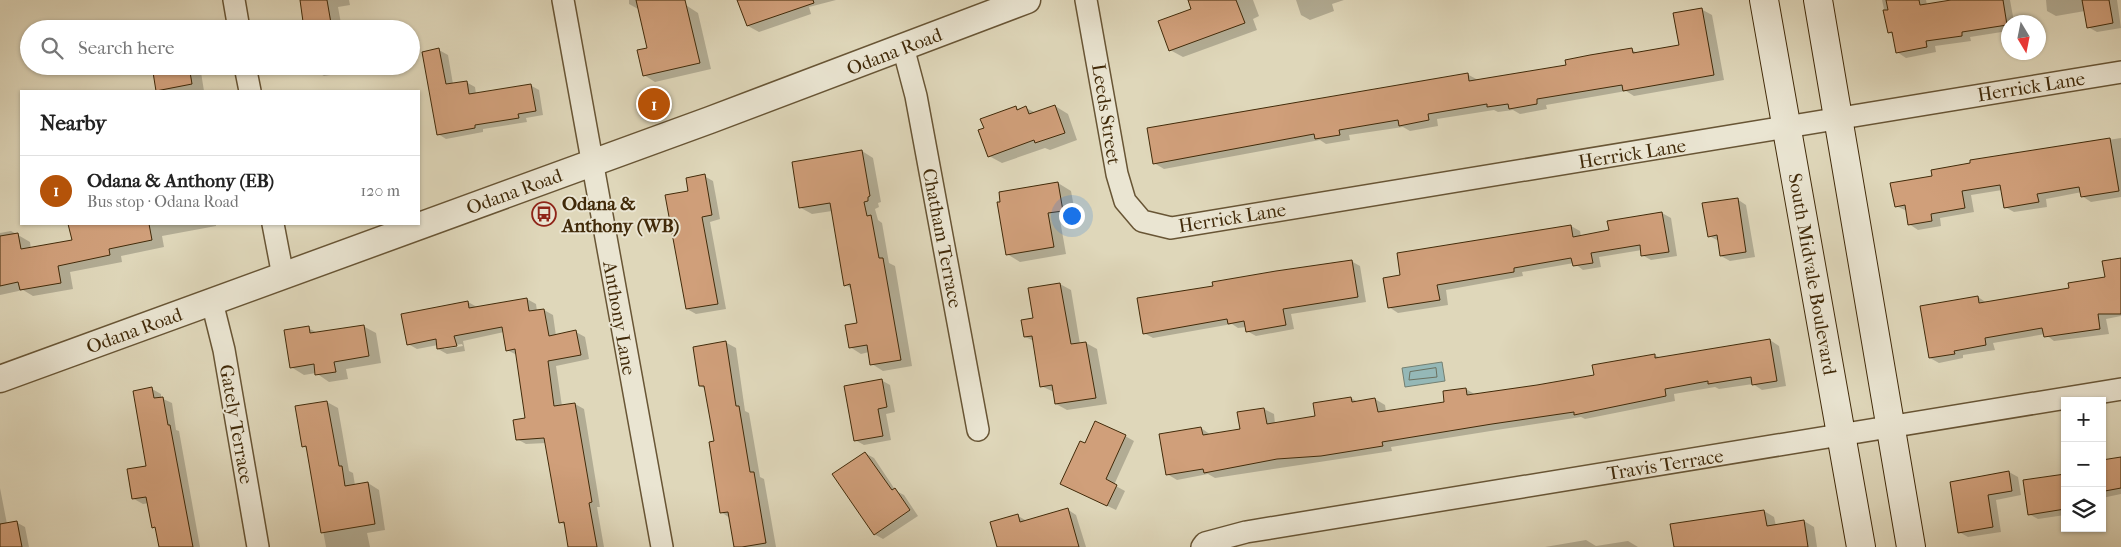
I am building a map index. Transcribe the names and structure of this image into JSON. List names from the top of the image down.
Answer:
{
  "streets": {
    "main road": ["South Midvale Boulevard"],
    "street": [
      "Odana Road",
      "Herrick Lane",
      "Leeds Street",
      "Chatham Terrace",
      "Anthony Lane",
      "Gately Terrace",
      "Travis Terrace"
    ]
  },
  "crossings": [
    ["Odana Road", "Chatham Terrace"],
    ["Odana Road", "Anthony Lane"],
    ["Odana Road", "Gately Terrace"],
    ["Herrick Lane", "Leeds Street"],
    ["Herrick Lane", "South Midvale Boulevard"],
    ["South Midvale Boulevard", "Travis Terrace"]
  ],
  "places": {
    "bus stop": ["Odana & Anthony (WB)"]
  },
  "north": "bottom",
  "page": {
    "search": "Search here",
    "pins": "1",
    "heading": "Nearby",
    "list": [
      {
        "mark": "1",
        "name": "Odana & Anthony (EB)",
        "note": "Bus stop · Odana Road",
        "value": "120 m"
      }
    ],
    "map_buttons": ["+", "−"]
  }
}
